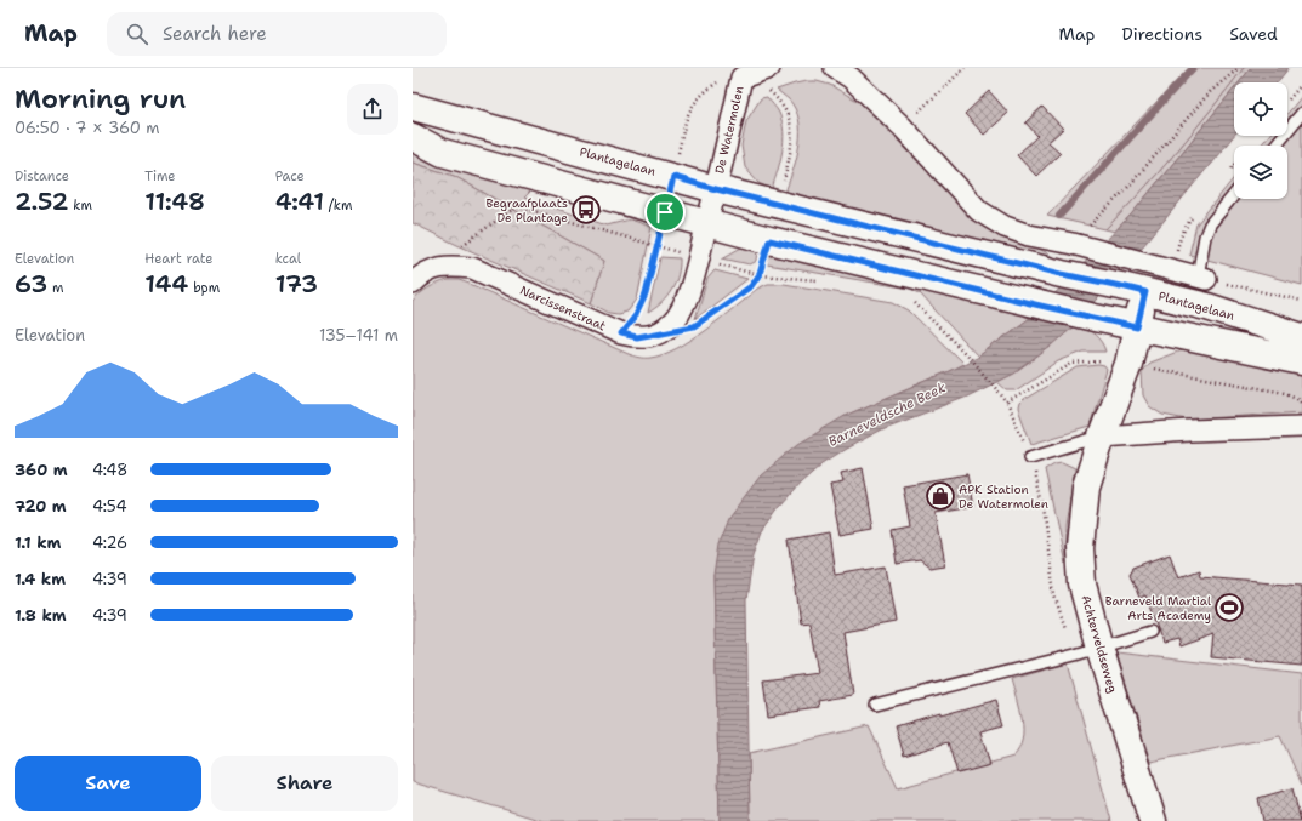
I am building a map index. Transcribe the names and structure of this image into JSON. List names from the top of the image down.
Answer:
{
  "streets": {
    "main road": ["Plantagelaan", "Achterveldseweg"],
    "street": ["De Watermolen", "Narcissenstraat"]
  },
  "crossings": [
    ["De Watermolen", "Plantagelaan"],
    ["Plantagelaan", "Achterveldseweg"]
  ],
  "water": ["Barneveldsche Beek"],
  "places": {
    "bus stop": ["Begraafplaats De Plantage"],
    "shop": ["APK Station De Watermolen"],
    "sports": ["Barneveld Martial Arts Academy"]
  },
  "page": {
    "header": "Map",
    "search": "Search here",
    "nav": ["Map", "Directions", "Saved"],
    "heading": ["Morning run", "06:50 · 7 × 360 m"],
    "stats": [
      ["Distance", "2.52 km"],
      ["Time", "11:48"],
      ["Pace", "4:41 /km"],
      ["Elevation", "63 m"],
      ["Heart rate", "144 bpm"],
      ["kcal", "173"]
    ],
    "chart": ["Elevation", "135–141 m"],
    "list": [
      {
        "name": "360 m",
        "note": "4:48"
      },
      {
        "name": "720 m",
        "note": "4:54"
      },
      {
        "name": "1.1 km",
        "note": "4:26"
      },
      {
        "name": "1.4 km",
        "note": "4:39"
      },
      {
        "name": "1.8 km",
        "note": "4:39"
      }
    ],
    "buttons": ["Save", "Share"]
  }
}
